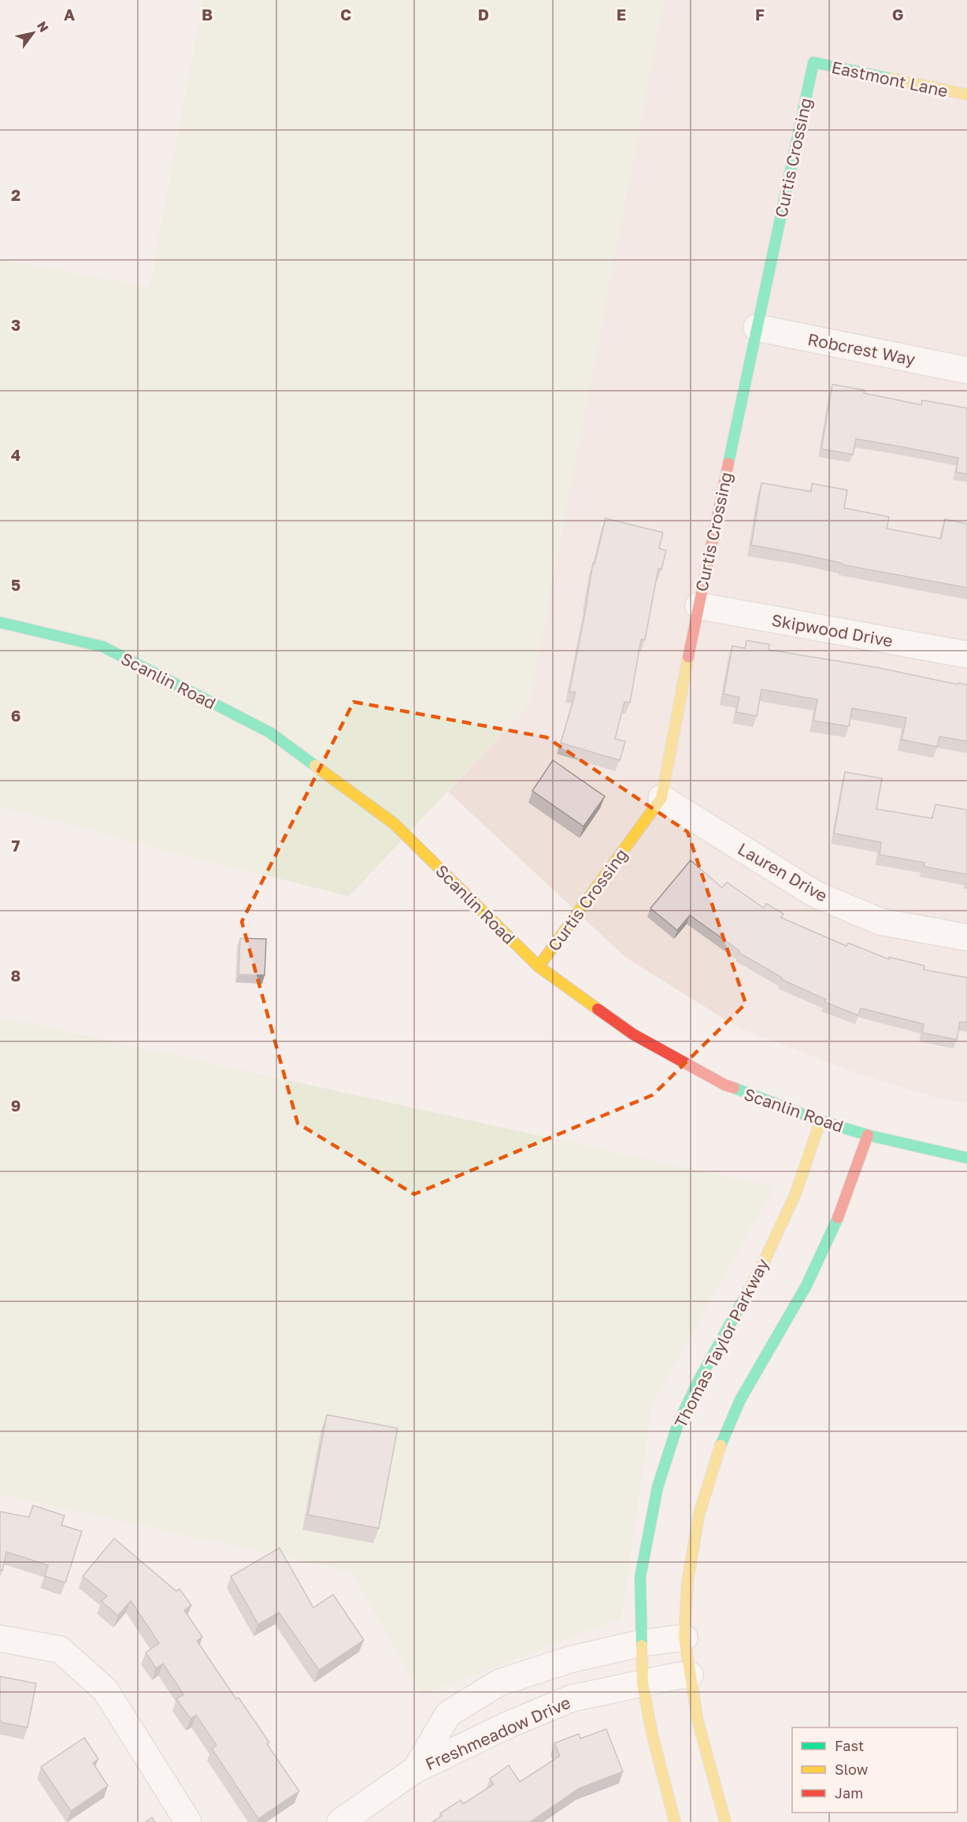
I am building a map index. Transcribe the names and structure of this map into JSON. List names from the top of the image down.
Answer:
{
  "streets": {
    "street": [
      "Eastmont Lane",
      "Curtis Crossing",
      "Robcrest Way",
      "Skipwood Drive",
      "Scanlin Road",
      "Lauren Drive",
      "Thomas Taylor Parkway",
      "Freshmeadow Drive"
    ]
  },
  "crossings": [
    ["Eastmont Lane", "Curtis Crossing"],
    ["Curtis Crossing", "Robcrest Way"],
    ["Curtis Crossing", "Skipwood Drive"],
    ["Curtis Crossing", "Scanlin Road"],
    ["Curtis Crossing", "Lauren Drive"],
    ["Scanlin Road", "Thomas Taylor Parkway"],
    ["Thomas Taylor Parkway", "Freshmeadow Drive"]
  ],
  "legend": ["Fast", "Slow", "Jam"],
  "north": "top right",
  "grid": {
    "columns": [
      "A",
      "B",
      "C",
      "D",
      "E",
      "F",
      "G"
    ],
    "rows": [
      "2",
      "3",
      "4",
      "5",
      "6",
      "7",
      "8",
      "9"
    ]
  }
}
